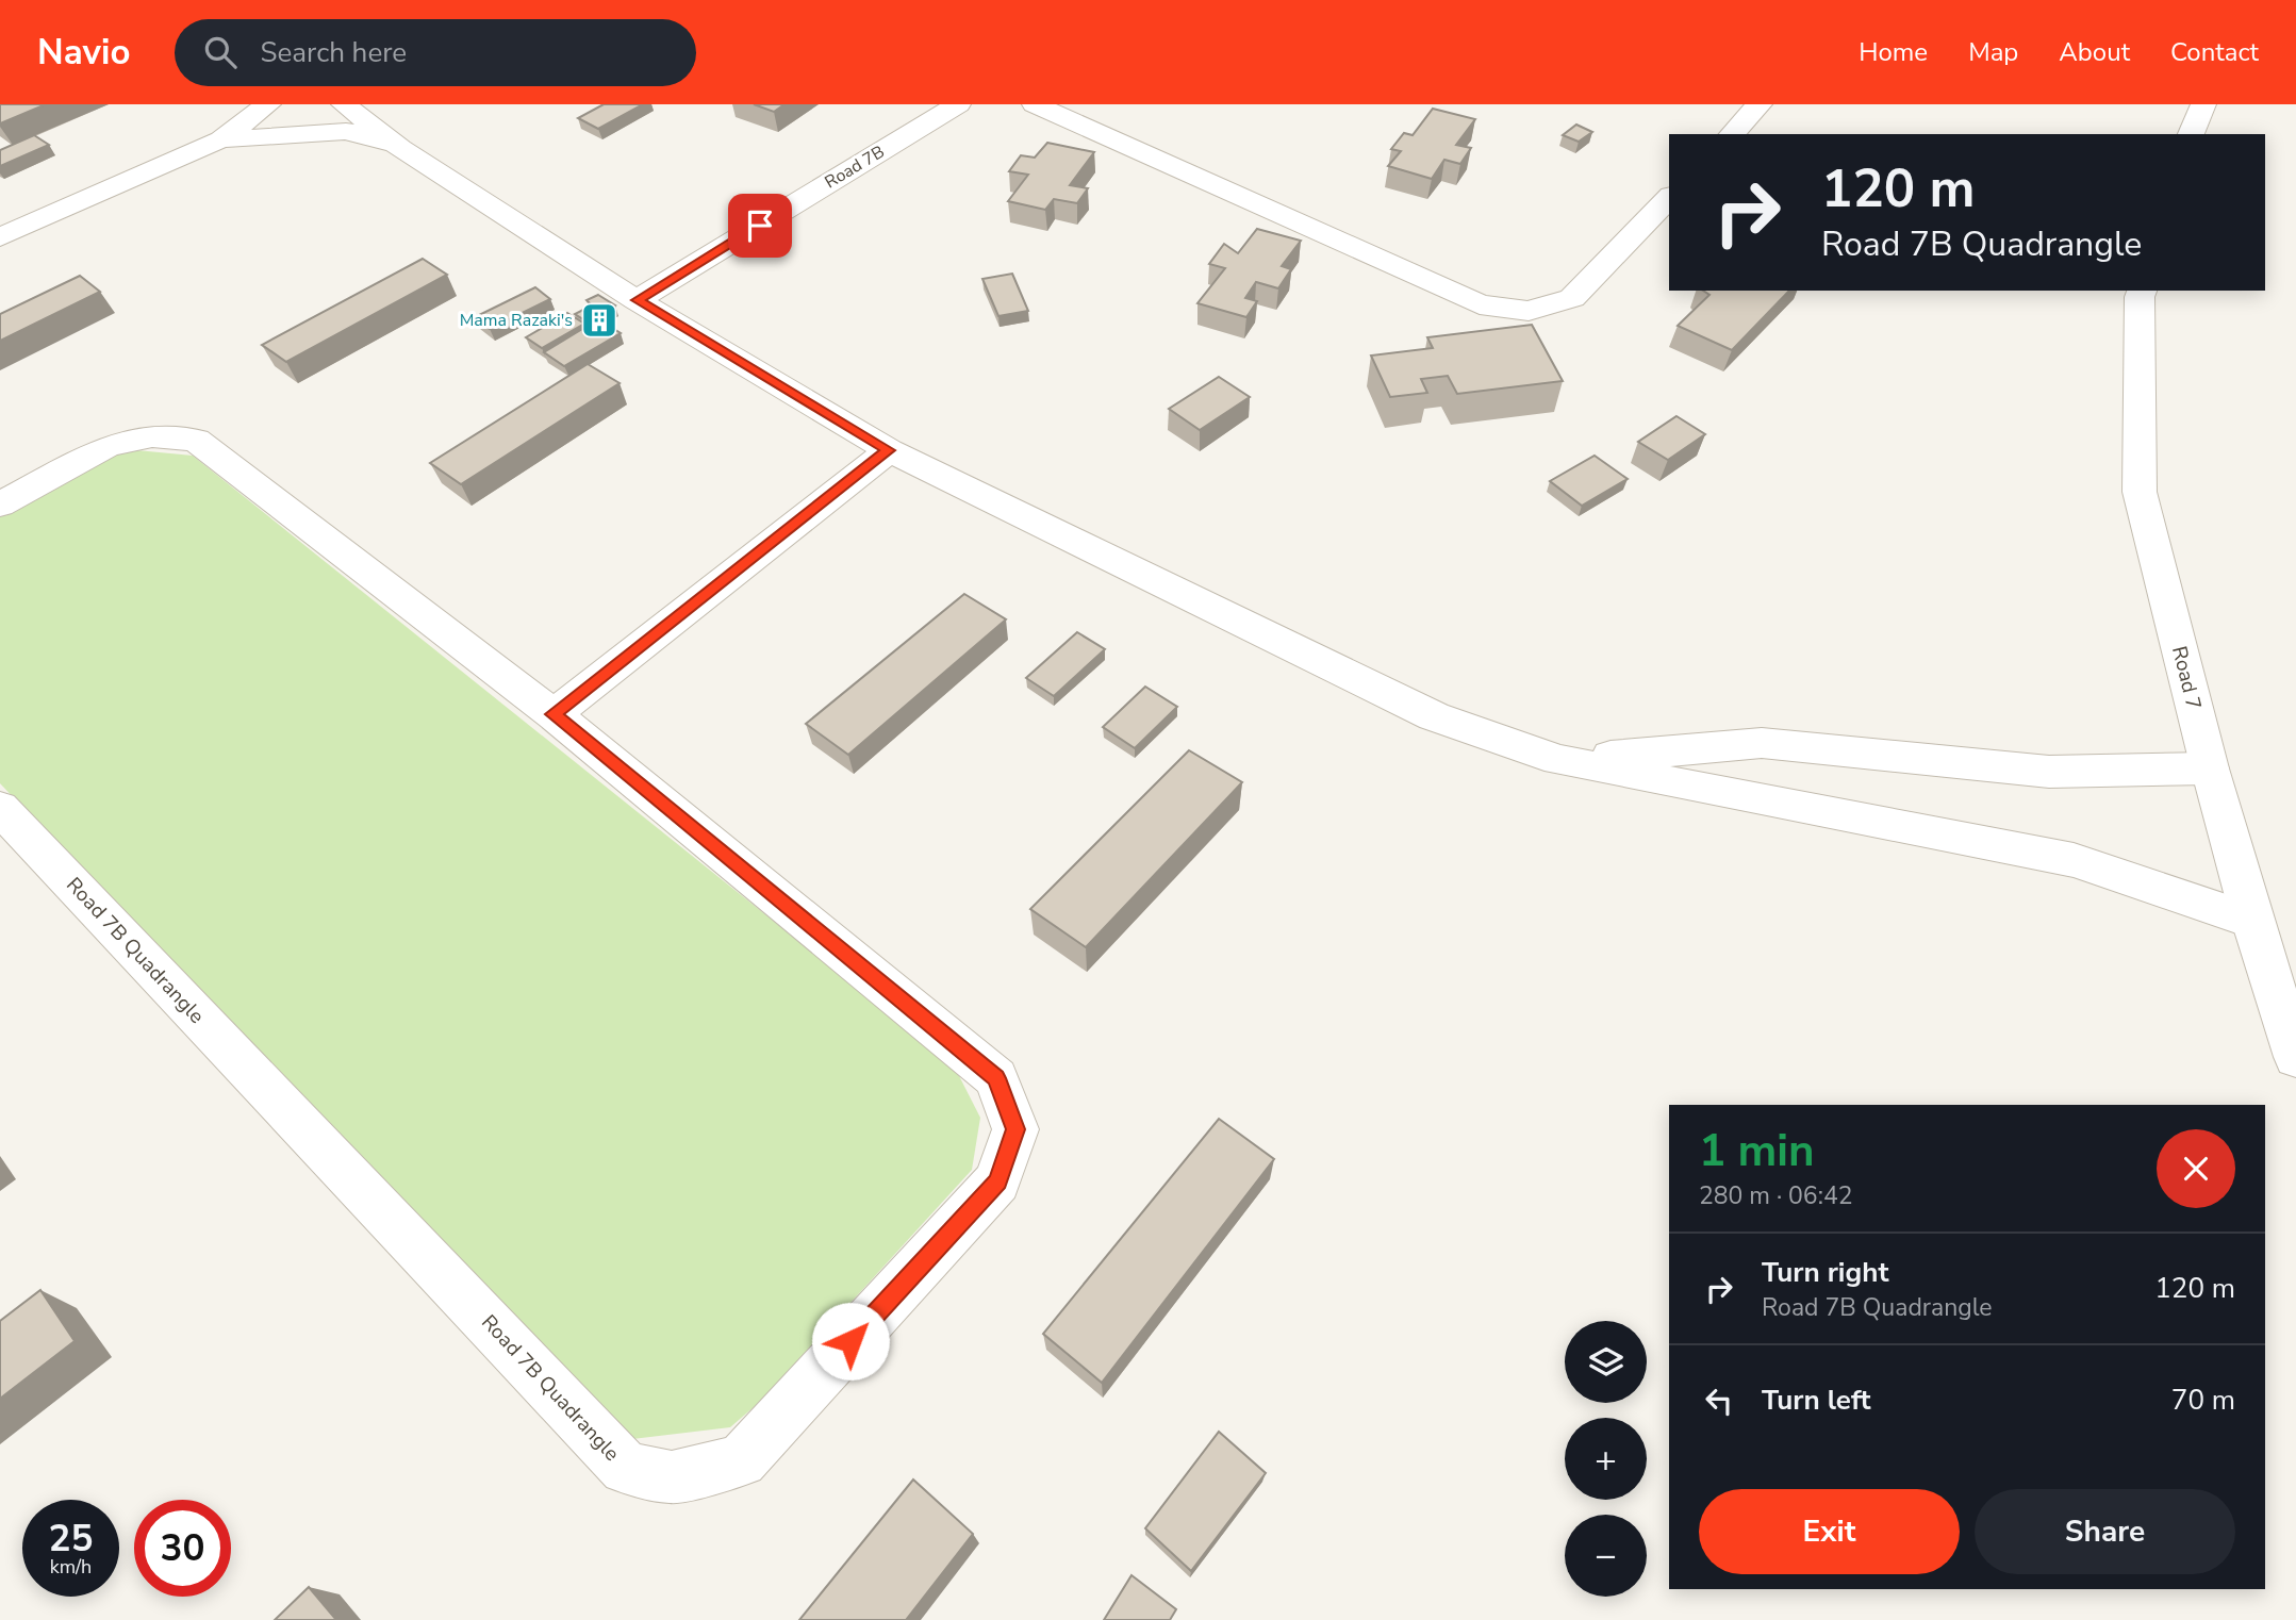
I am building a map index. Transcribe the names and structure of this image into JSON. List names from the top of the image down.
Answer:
{
  "streets": {
    "street": ["Road 7B", "Road 7", "Road 7B Quadrangle"]
  },
  "places": {
    "building": ["Mama Razaki's"]
  },
  "page": {
    "header": "Navio",
    "search": "Search here",
    "nav": [
      "Home",
      "Map",
      "About",
      "Contact"
    ],
    "turn": ["120 m", "Road 7B Quadrangle"],
    "heading": ["1 min", "280 m · 06:42"],
    "list": [
      {
        "name": "Turn right",
        "note": "Road 7B Quadrangle",
        "value": "120 m"
      },
      {
        "name": "Turn left",
        "value": "70 m"
      }
    ],
    "map_buttons": ["+", "−"],
    "buttons": ["Exit", "Share"],
    "speed": "25 km/h",
    "limit": "30"
  }
}
